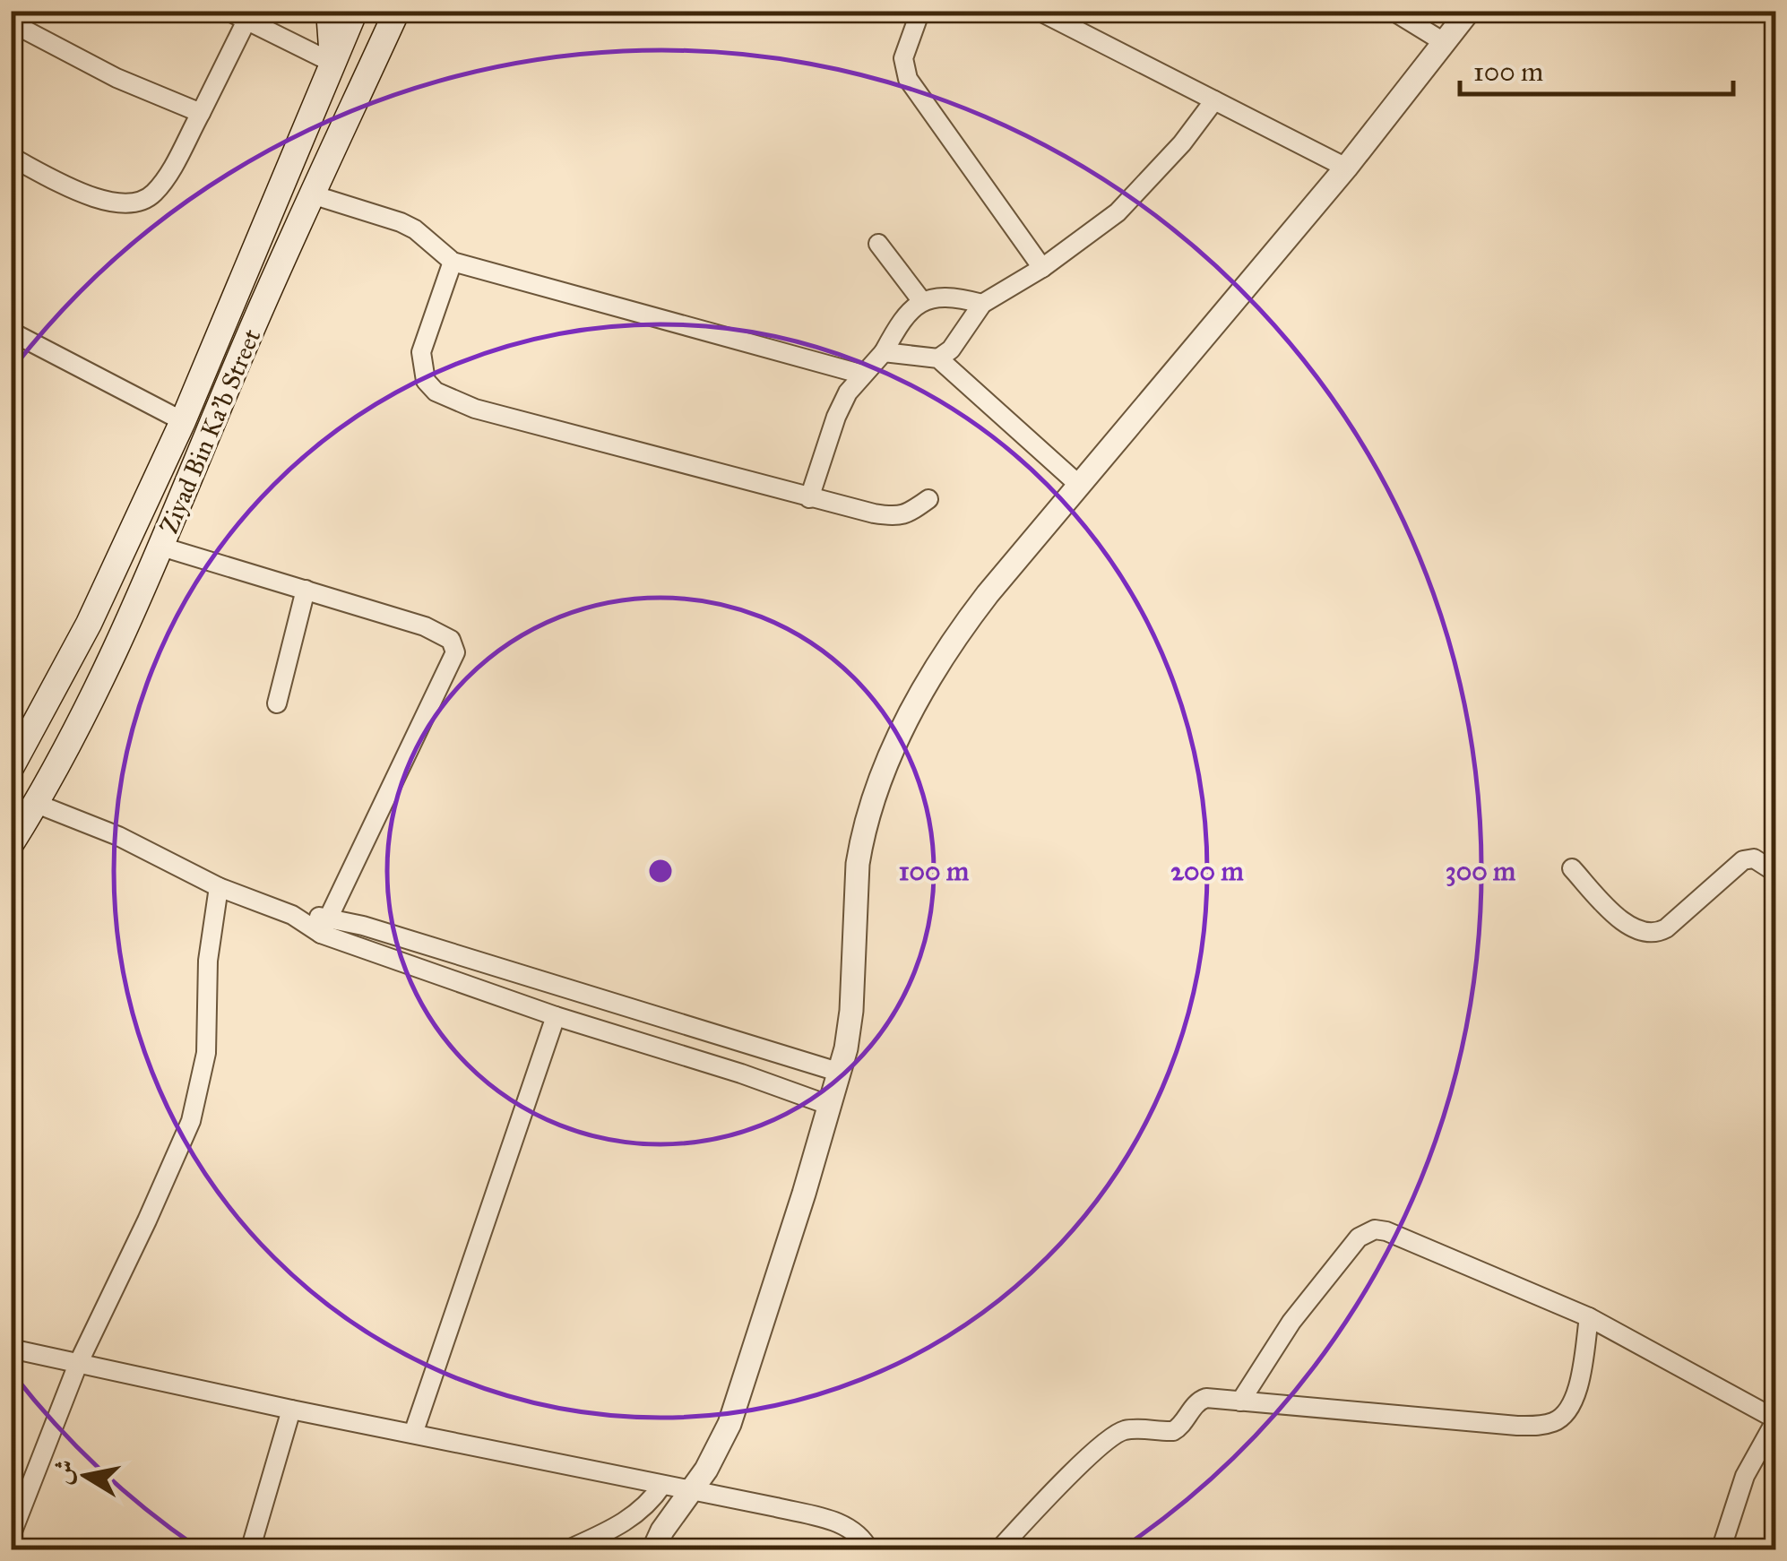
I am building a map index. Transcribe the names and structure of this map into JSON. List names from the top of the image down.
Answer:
{
  "streets": {
    "main road": ["Ziyad Bin Ka'b Street"]
  },
  "scale_bar": "100 m",
  "north": "left",
  "rings": ["100 m", "200 m", "300 m"]
}
